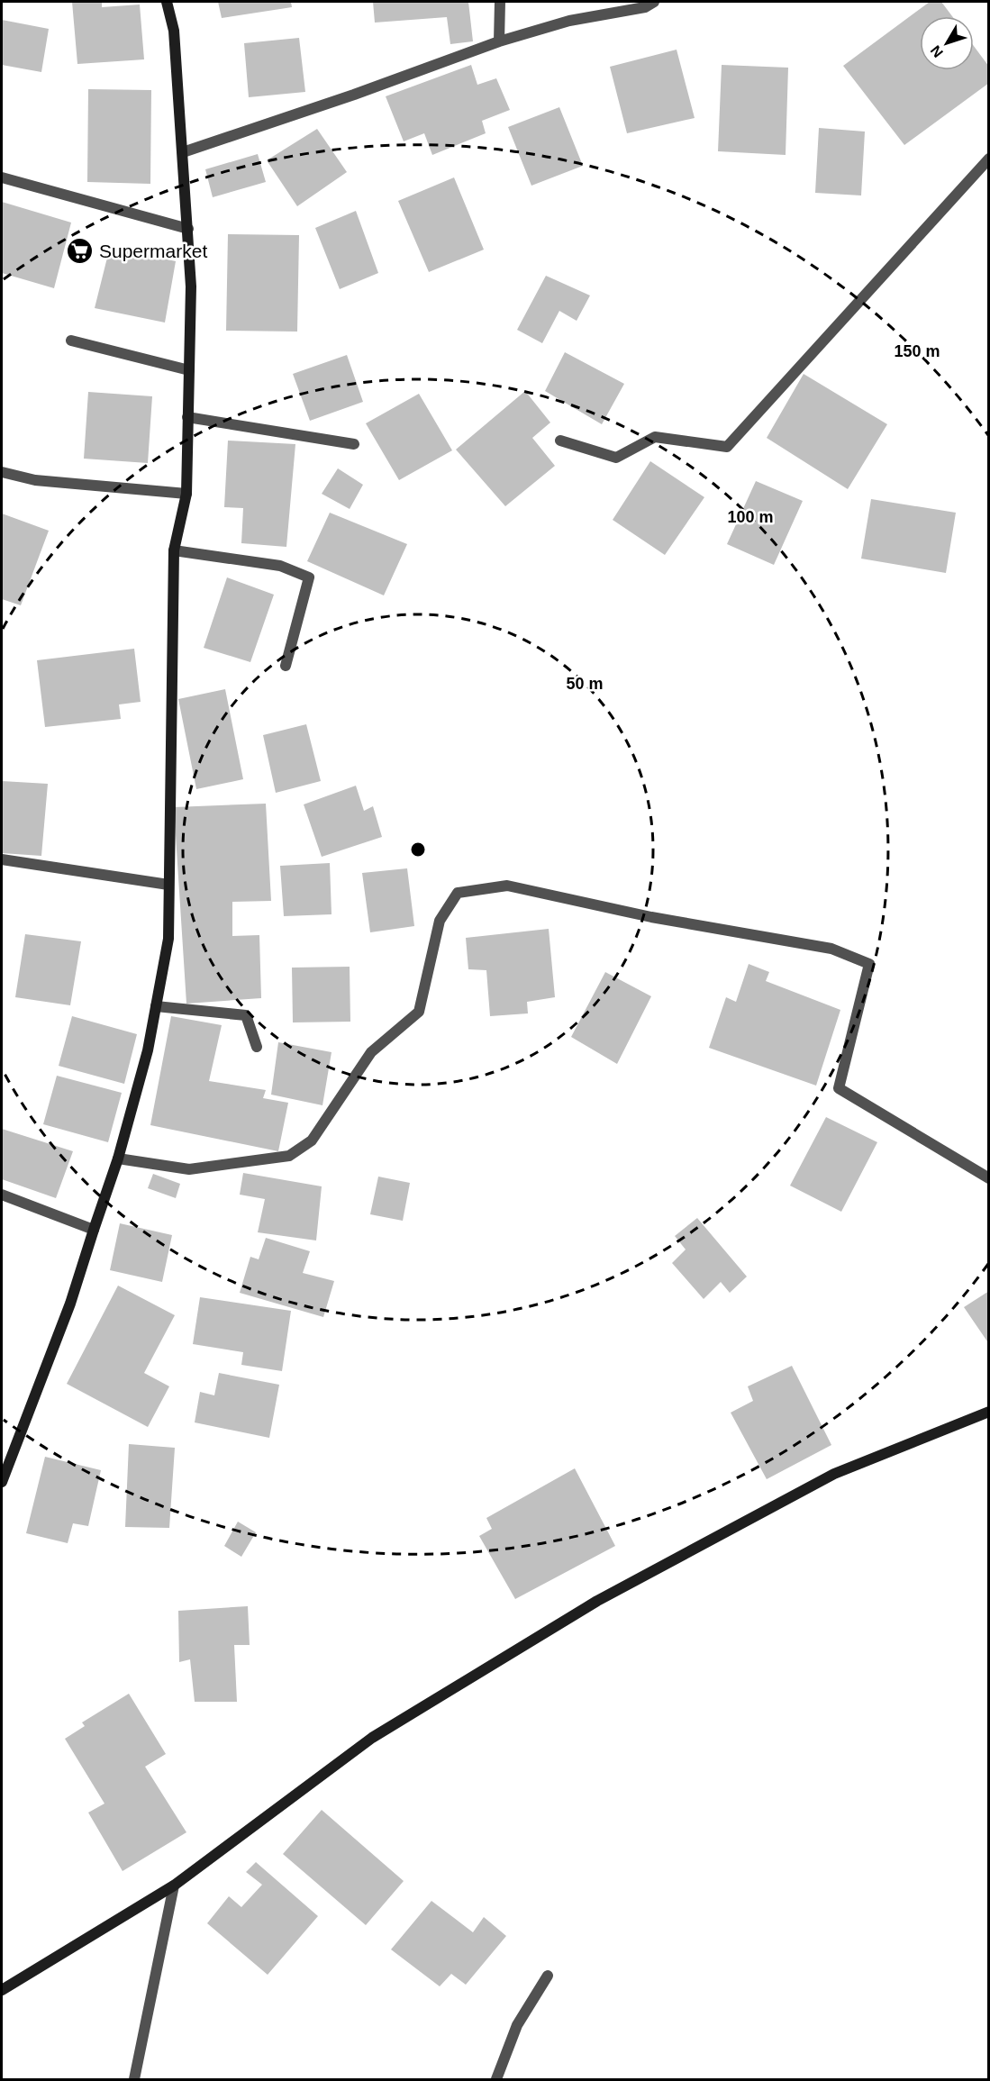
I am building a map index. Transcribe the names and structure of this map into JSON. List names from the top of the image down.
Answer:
{
  "places": {
    "supermarket": ["Supermarket"]
  },
  "north": "bottom left",
  "rings": ["150 m", "100 m", "50 m"]
}
